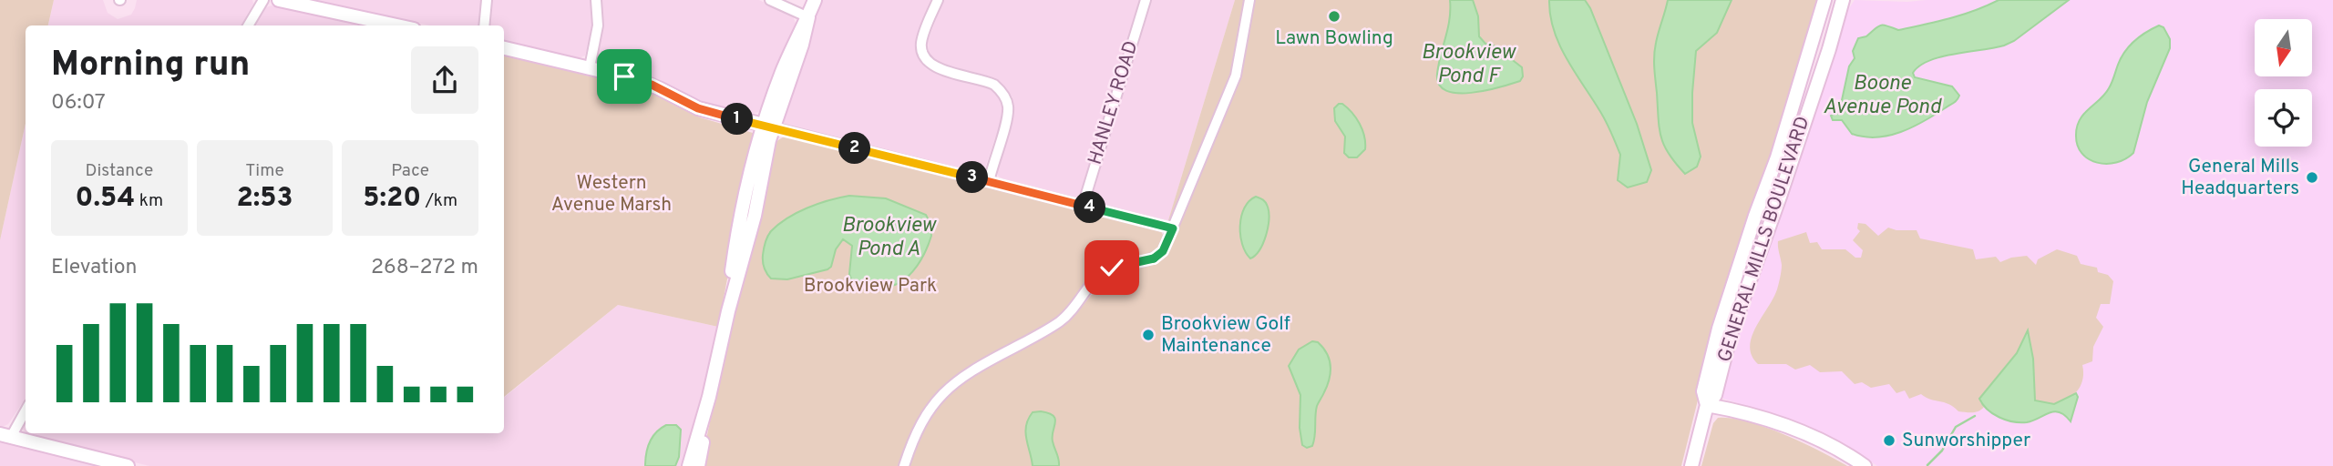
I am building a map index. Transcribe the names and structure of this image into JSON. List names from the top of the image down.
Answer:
{
  "streets": {
    "street": ["HANLEY ROAD", "GENERAL MILLS BOULEVARD"]
  },
  "water": ["Brookview Pond F", "Boone Avenue Pond", "Brookview Pond A"],
  "parks": ["Western Avenue Marsh", "Brookview Park"],
  "places": [
    "Lawn Bowling",
    "General Mills Headquarters",
    "Brookview Golf Maintenance",
    "Sunworshipper"
  ],
  "north": "bottom",
  "page": {
    "heading": ["Morning run", "06:07"],
    "pins": [
      "1",
      "2",
      "3",
      "4"
    ],
    "stats": [
      ["Distance", "0.54 km"],
      ["Time", "2:53"],
      ["Pace", "5:20 /km"]
    ],
    "chart": ["Elevation", "268–272 m"]
  }
}
